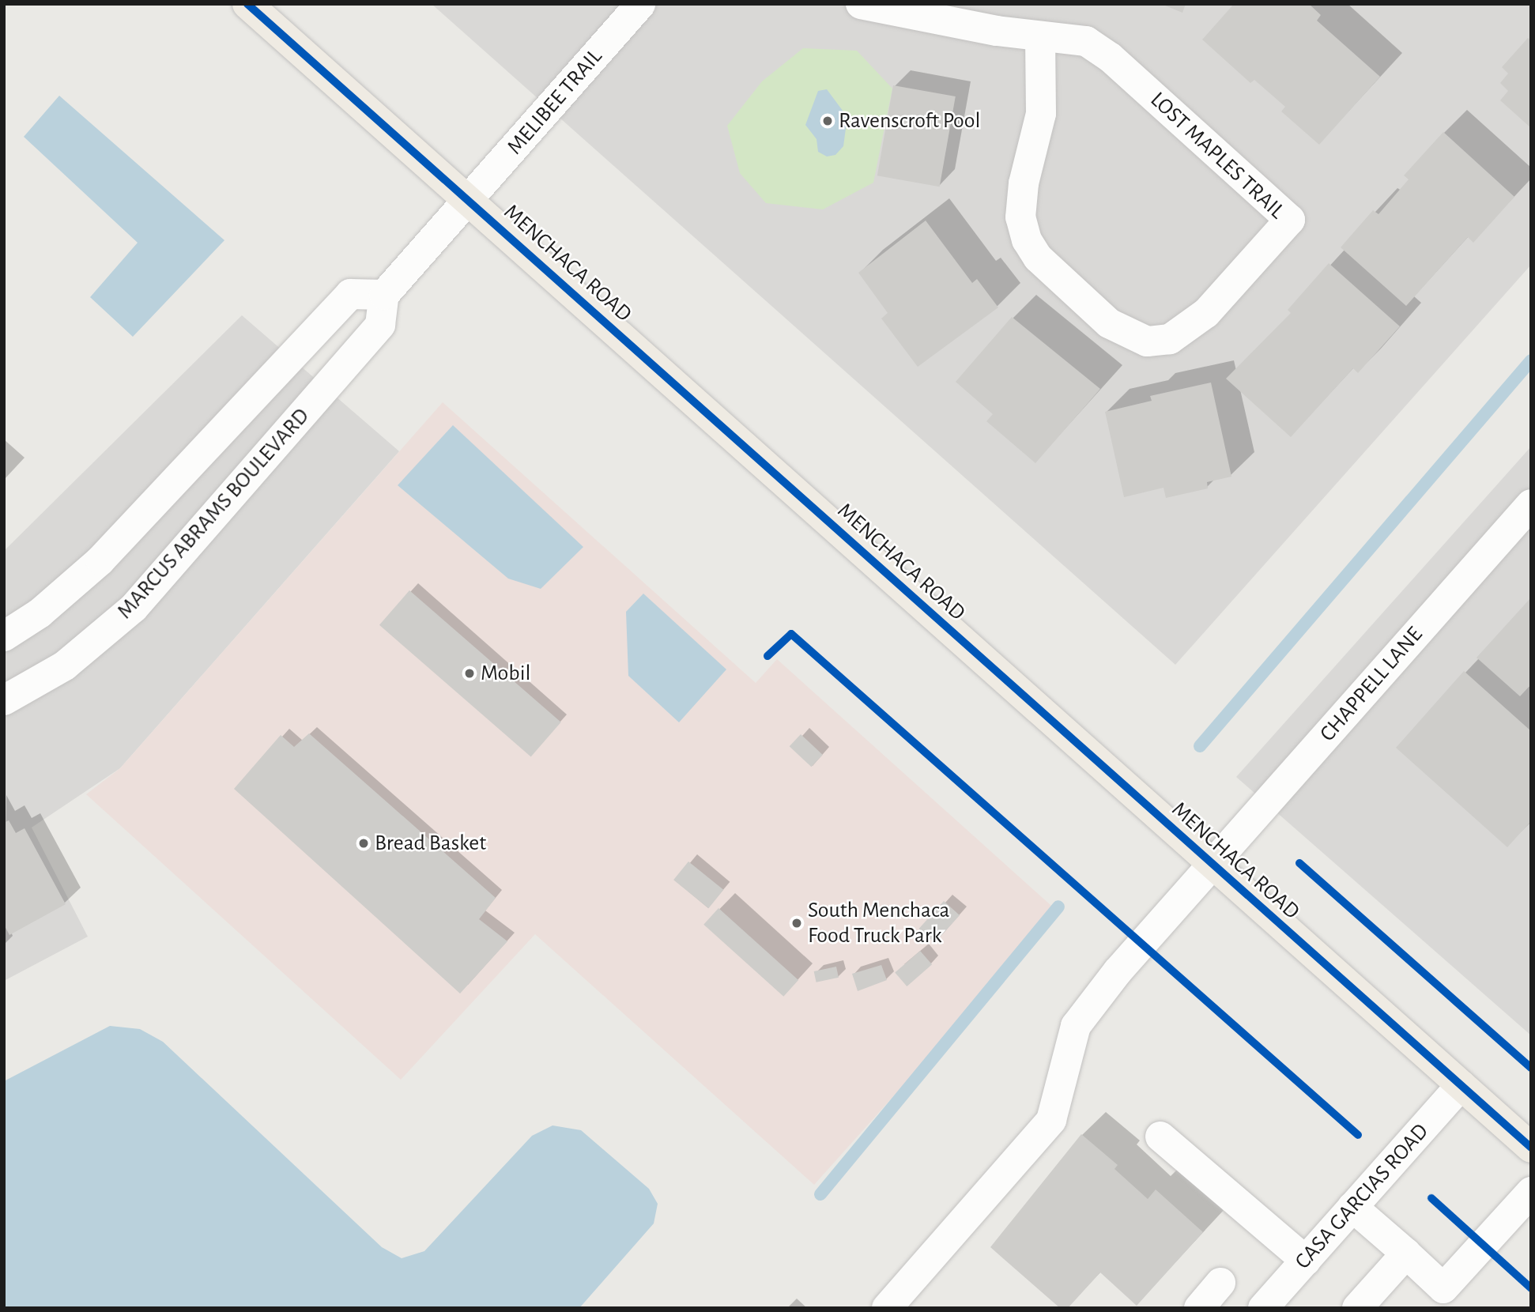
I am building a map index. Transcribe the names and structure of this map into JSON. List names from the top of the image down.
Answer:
{
  "streets": {
    "main road": ["MENCHACA ROAD"],
    "street": [
      "MELIBEE TRAIL",
      "LOST MAPLES TRAIL",
      "MARCUS ABRAMS BOULEVARD",
      "CHAPPELL LANE",
      "CASA GARCIAS ROAD"
    ]
  },
  "crossings": [
    ["MELIBEE TRAIL", "MENCHACA ROAD"],
    ["MENCHACA ROAD", "CHAPPELL LANE"],
    ["MENCHACA ROAD", "CASA GARCIAS ROAD"]
  ],
  "places": [
    "Ravenscroft Pool",
    "Mobil",
    "Bread Basket",
    "South Menchaca Food Truck Park"
  ]
}
